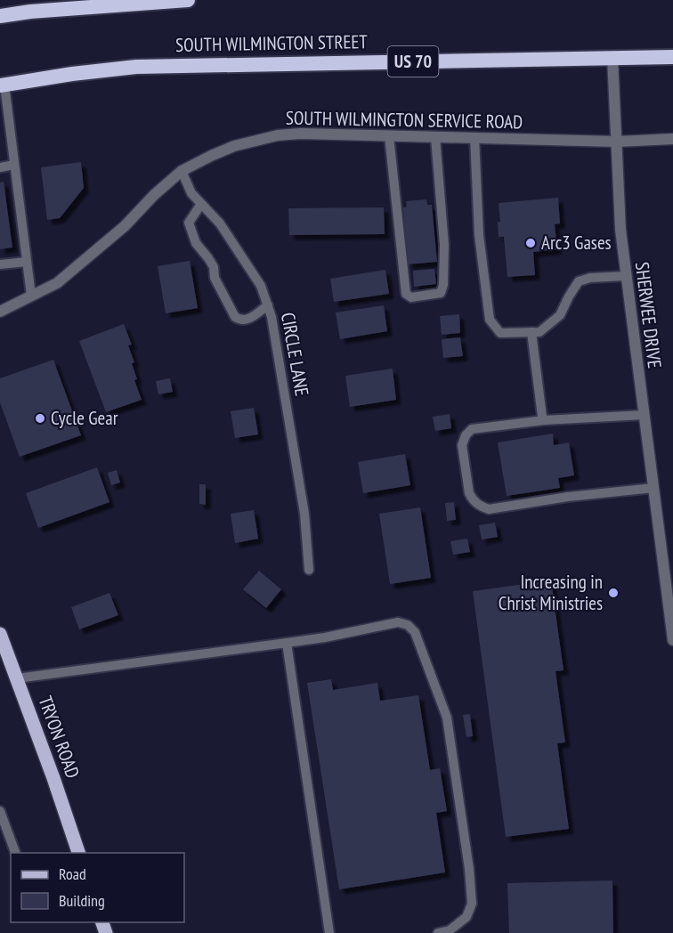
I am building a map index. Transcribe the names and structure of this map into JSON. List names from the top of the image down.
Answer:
{
  "streets": {
    "highway": ["SOUTH WILMINGTON STREET", "US 70"],
    "main road": ["TRYON ROAD"],
    "street": ["SOUTH WILMINGTON SERVICE ROAD", "SHERWEE DRIVE"],
    "lane": ["CIRCLE LANE"]
  },
  "crossings": [
    ["SOUTH WILMINGTON STREET", "SHERWEE DRIVE"],
    ["SOUTH WILMINGTON SERVICE ROAD", "SHERWEE DRIVE"],
    ["SOUTH WILMINGTON SERVICE ROAD", "CIRCLE LANE"]
  ],
  "places": ["Arc3 Gases", "Cycle Gear", "Increasing in Christ Ministries"],
  "legend": ["Road", "Building"]
}
